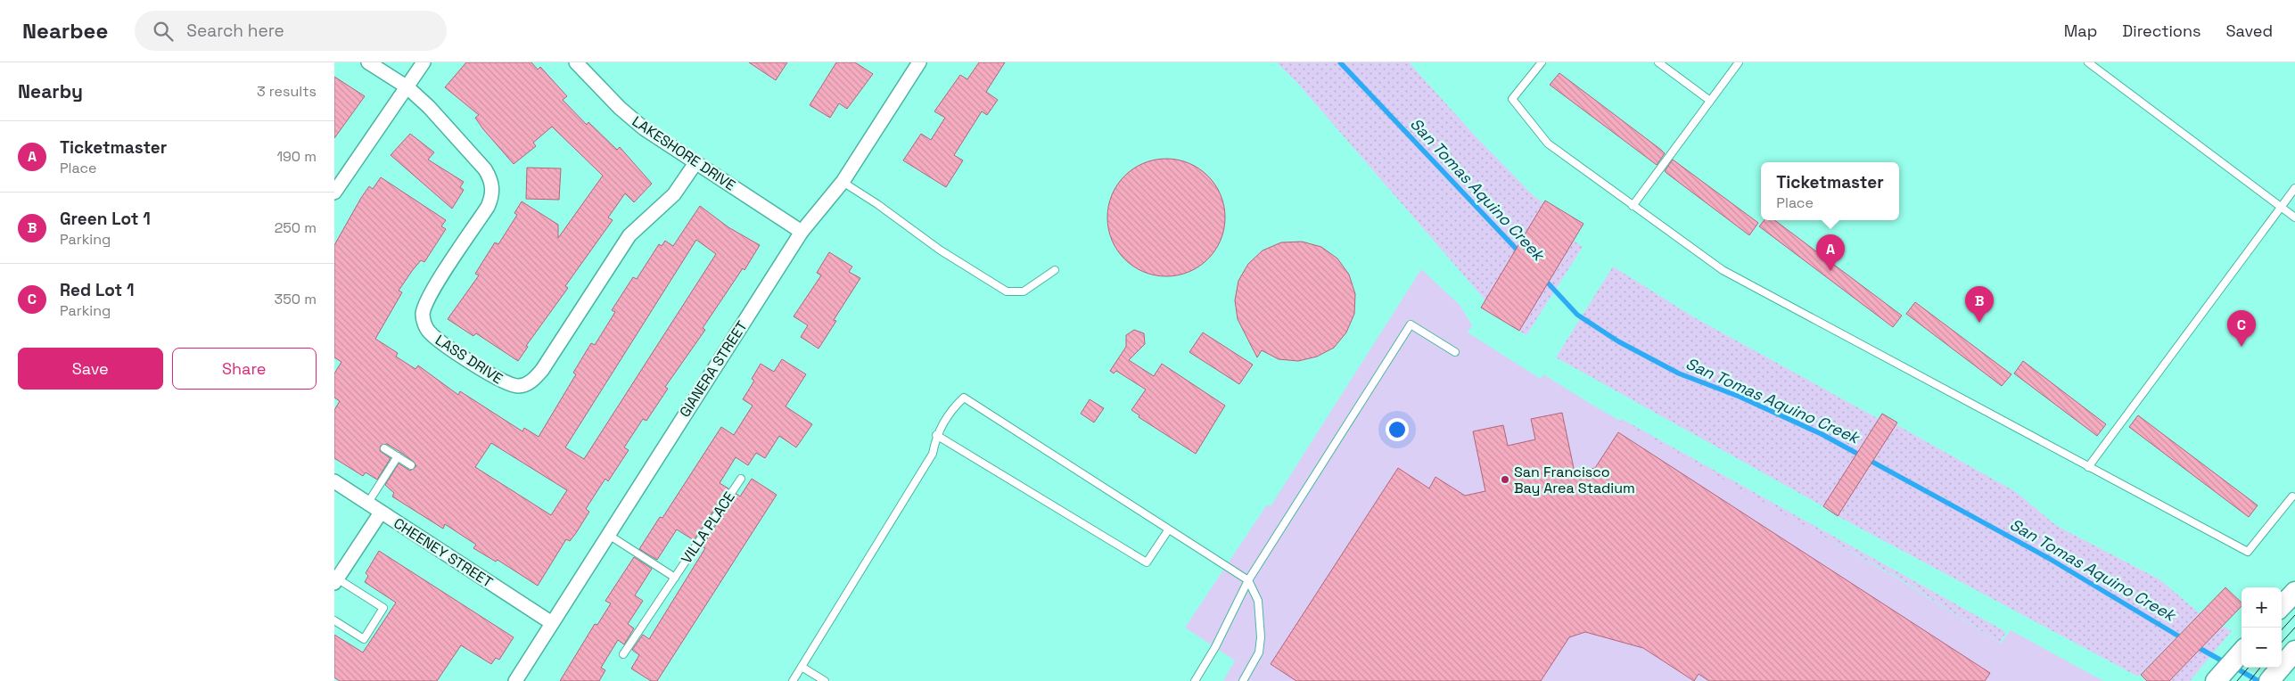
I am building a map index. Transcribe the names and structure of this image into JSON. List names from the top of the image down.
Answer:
{
  "streets": {
    "street": [
      "LAKESHORE DRIVE",
      "LASS DRIVE",
      "GIANERA STREET",
      "CHEENEY STREET"
    ],
    "lane": ["VILLA PLACE"]
  },
  "crossings": [
    ["LAKESHORE DRIVE", "LASS DRIVE"],
    ["LAKESHORE DRIVE", "GIANERA STREET"],
    ["GIANERA STREET", "VILLA PLACE"],
    ["GIANERA STREET", "CHEENEY STREET"]
  ],
  "water": ["San Tomas Aquino Creek"],
  "places": ["San Francisco Bay Area Stadium"],
  "page": {
    "header": "Nearbee",
    "search": "Search here",
    "nav": ["Map", "Directions", "Saved"],
    "heading": ["Nearby", "3 results"],
    "list": [
      {
        "mark": "A",
        "name": "Ticketmaster",
        "note": "Place",
        "value": "190 m"
      },
      {
        "mark": "B",
        "name": "Green Lot 1",
        "note": "Parking",
        "value": "250 m"
      },
      {
        "mark": "C",
        "name": "Red Lot 1",
        "note": "Parking",
        "value": "350 m"
      }
    ],
    "popup": ["Ticketmaster", "Place"],
    "pins": ["A", "B", "C"],
    "buttons": ["Save", "Share"],
    "map_buttons": ["+", "−"]
  }
}
